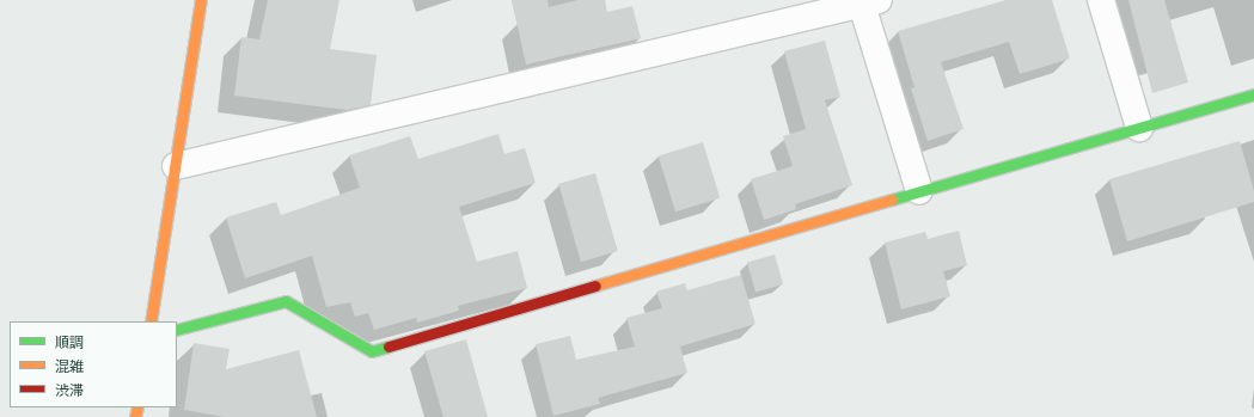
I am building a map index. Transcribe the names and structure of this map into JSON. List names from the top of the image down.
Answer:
{
  "legend": ["順調", "混雑", "渋滞"]
}
